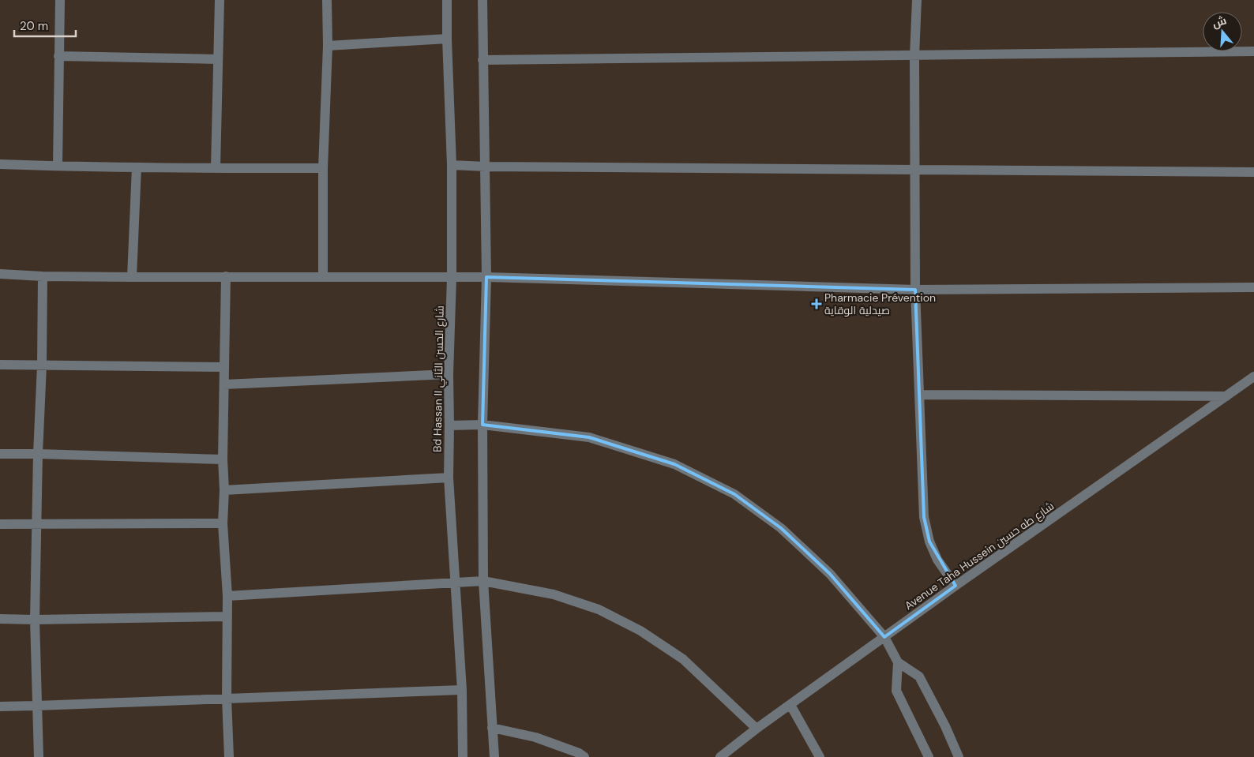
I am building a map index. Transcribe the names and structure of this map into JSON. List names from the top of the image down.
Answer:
{
  "streets": {
    "street": ["Bd Hassan II شارع الحسن الثاني", "Avenue Taha Hussein شارع طه حسين"]
  },
  "places": {
    "health": ["Pharmacie Prévention صيدلية الوقاية"]
  },
  "scale_bar": "20 m",
  "north": "top"
}
